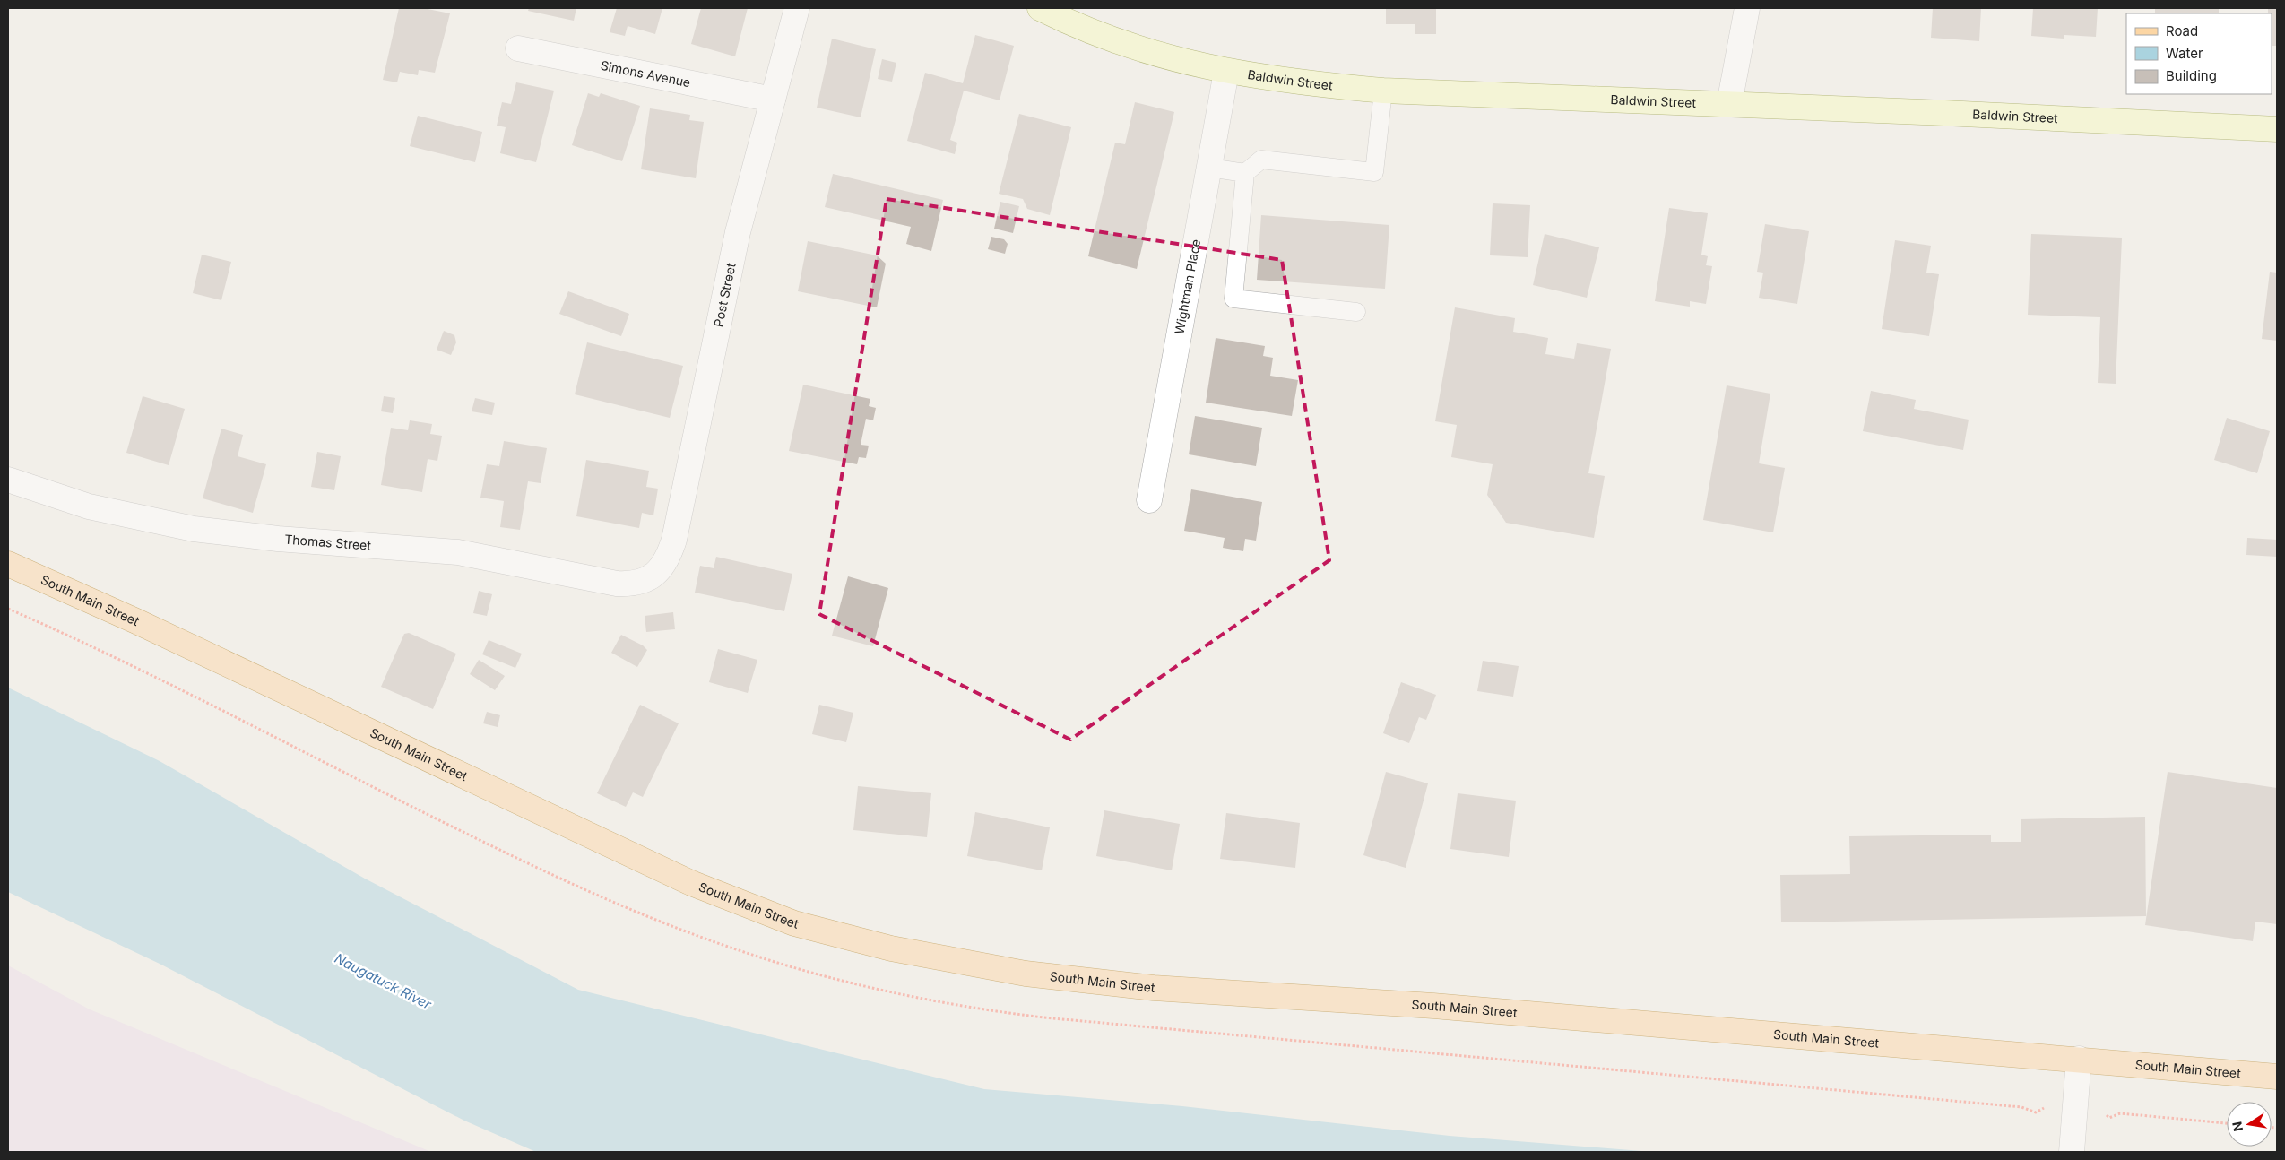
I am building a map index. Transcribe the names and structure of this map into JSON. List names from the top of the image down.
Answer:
{
  "streets": {
    "main road": ["Baldwin Street", "South Main Street"],
    "street": [
      "Simons Avenue",
      "Wightman Place",
      "Post Street",
      "Thomas Street"
    ]
  },
  "crossings": [
    ["Simons Avenue", "Post Street"],
    ["Baldwin Street", "Wightman Place"],
    ["Post Street", "Thomas Street"]
  ],
  "water": ["Naugatuck River"],
  "legend": ["Road", "Water", "Building"],
  "north": "left"
}
